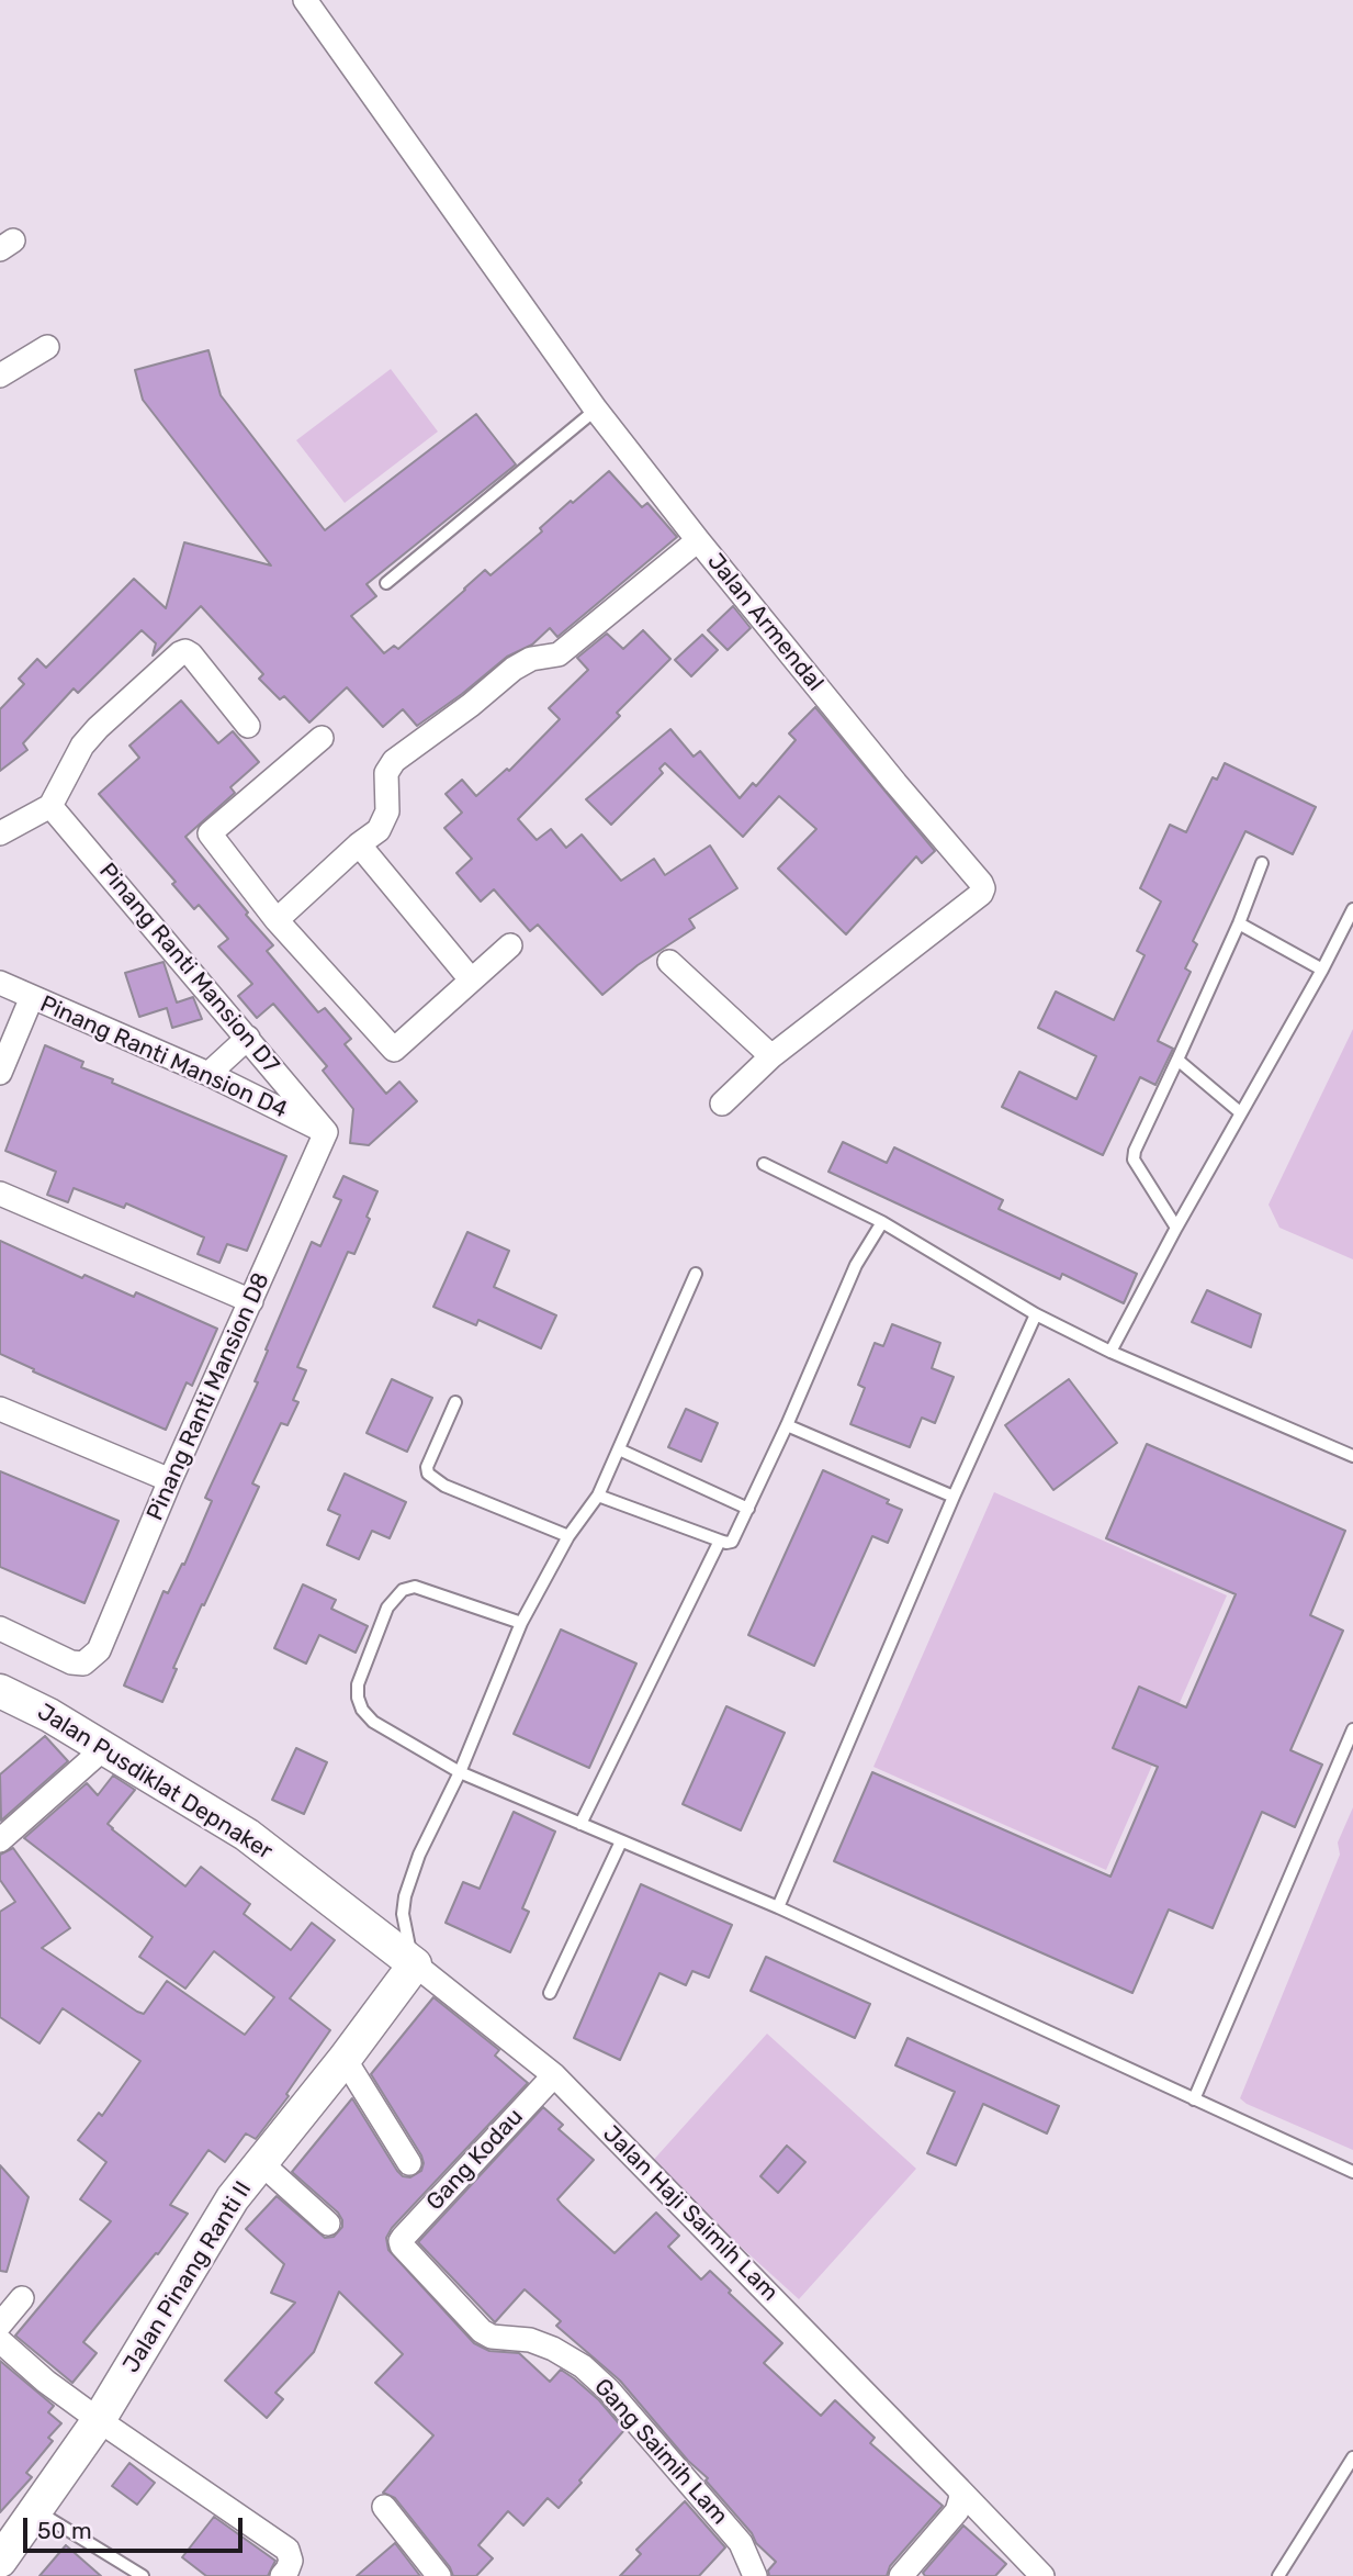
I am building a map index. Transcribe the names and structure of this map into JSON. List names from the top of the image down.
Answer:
{
  "streets": {
    "street": [
      "Jalan Armendal",
      "Pinang Ranti Mansion D7",
      "Pinang Ranti Mansion D4",
      "Pinang Ranti Mansion D8",
      "Jalan Pusdiklat Depnaker",
      "Gang Kodau",
      "Jalan Haji Saimih Lam",
      "Jalan Pinang Ranti II",
      "Gang Saimih Lam"
    ]
  },
  "crossings": [
    ["Pinang Ranti Mansion D7", "Pinang Ranti Mansion D4"],
    ["Pinang Ranti Mansion D7", "Pinang Ranti Mansion D8"],
    ["Pinang Ranti Mansion D4", "Pinang Ranti Mansion D8"],
    ["Jalan Pusdiklat Depnaker", "Jalan Haji Saimih Lam"],
    ["Jalan Pusdiklat Depnaker", "Jalan Pinang Ranti II"],
    ["Gang Kodau", "Jalan Haji Saimih Lam"],
    ["Gang Kodau", "Gang Saimih Lam"],
    ["Jalan Haji Saimih Lam", "Jalan Pinang Ranti II"]
  ],
  "scale_bar": "50 m"
}
